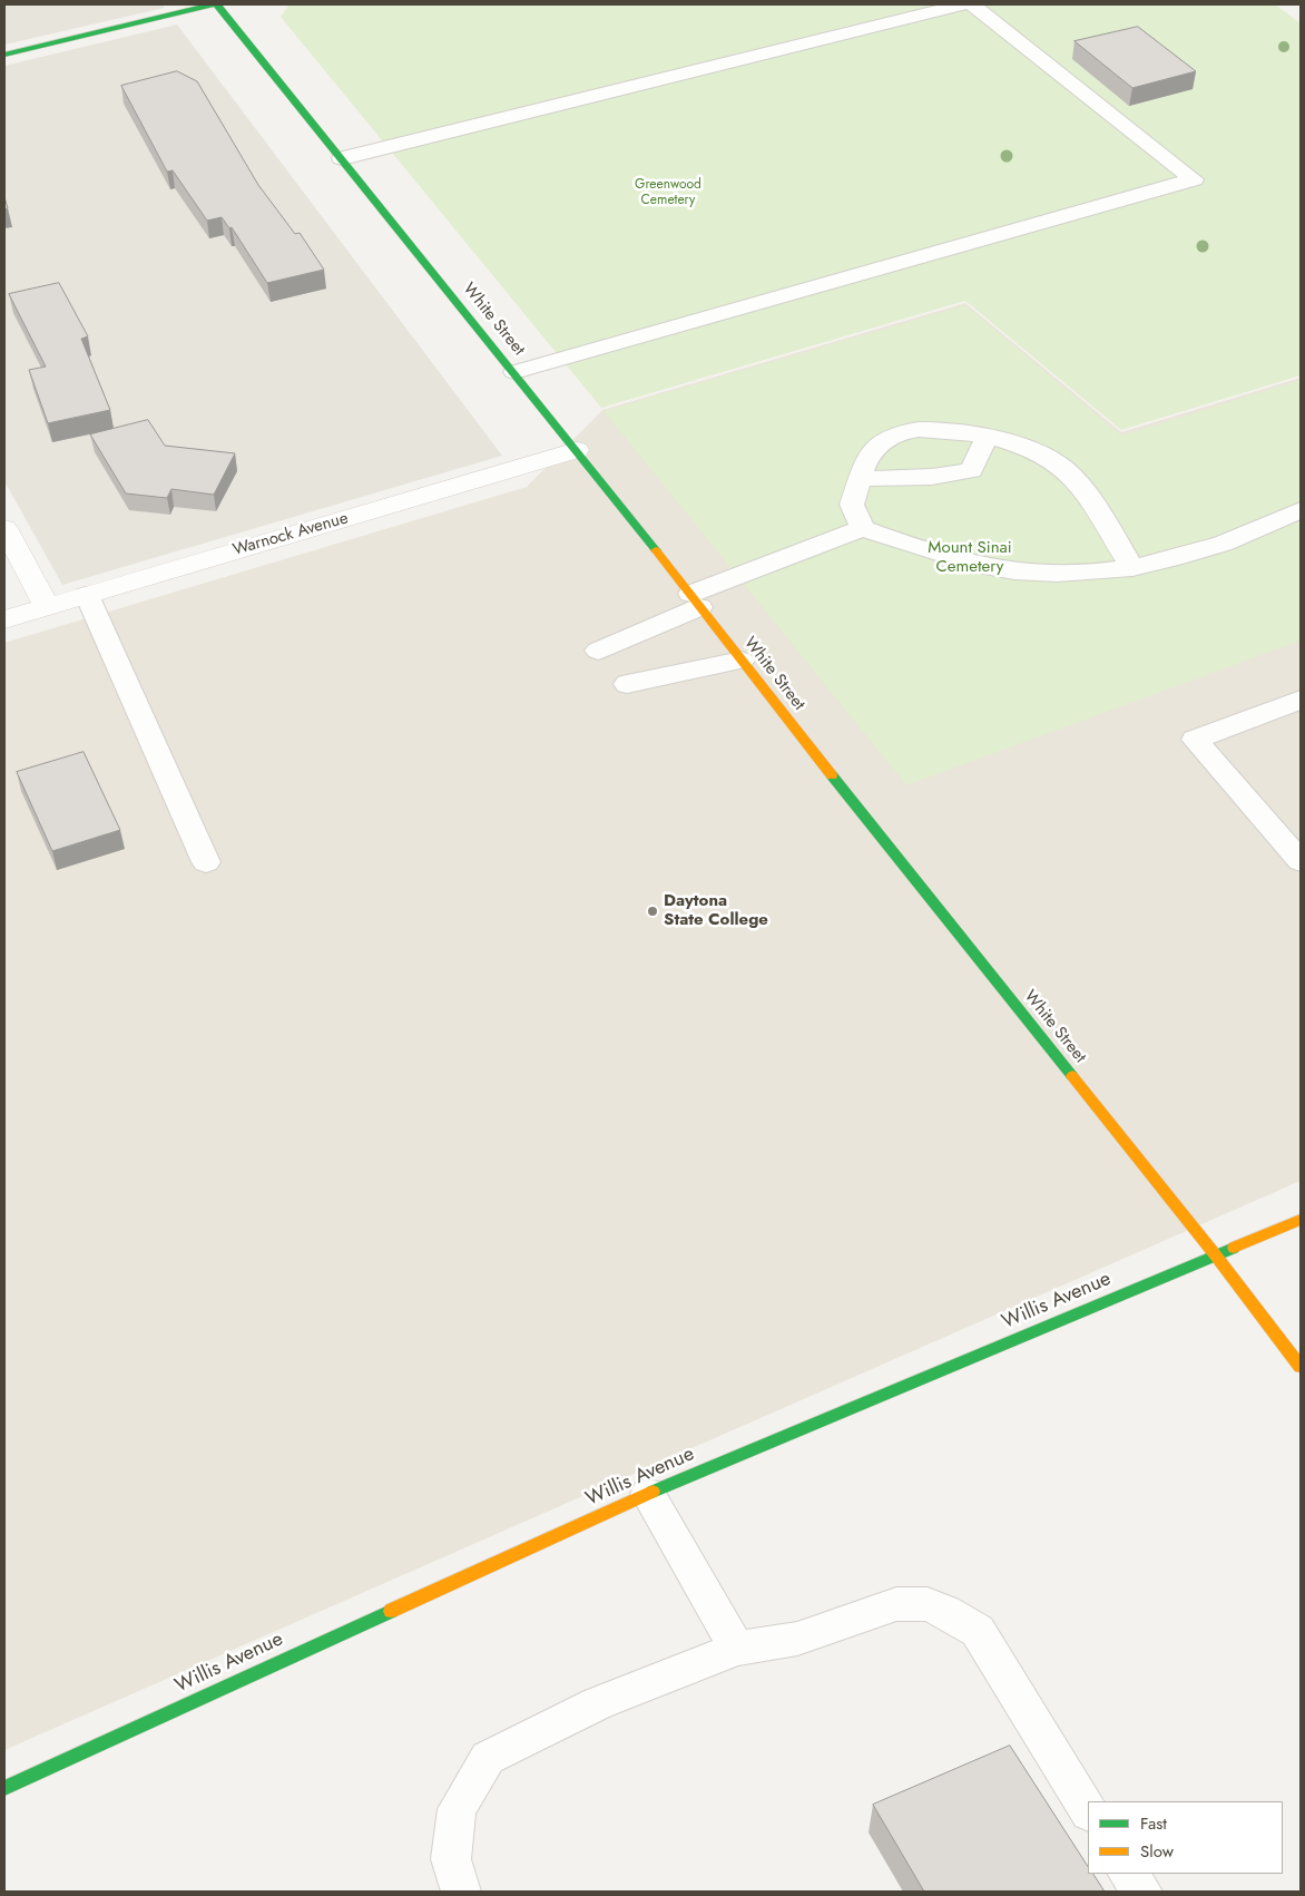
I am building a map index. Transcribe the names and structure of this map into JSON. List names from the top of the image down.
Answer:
{
  "streets": {
    "street": ["White Street", "Warnock Avenue", "Willis Avenue"]
  },
  "crossings": [
    ["White Street", "Warnock Avenue"],
    ["White Street", "Willis Avenue"]
  ],
  "parks": ["Greenwood Cemetery", "Mount Sinai Cemetery"],
  "places": ["Daytona State College"],
  "legend": ["Fast", "Slow"]
}
